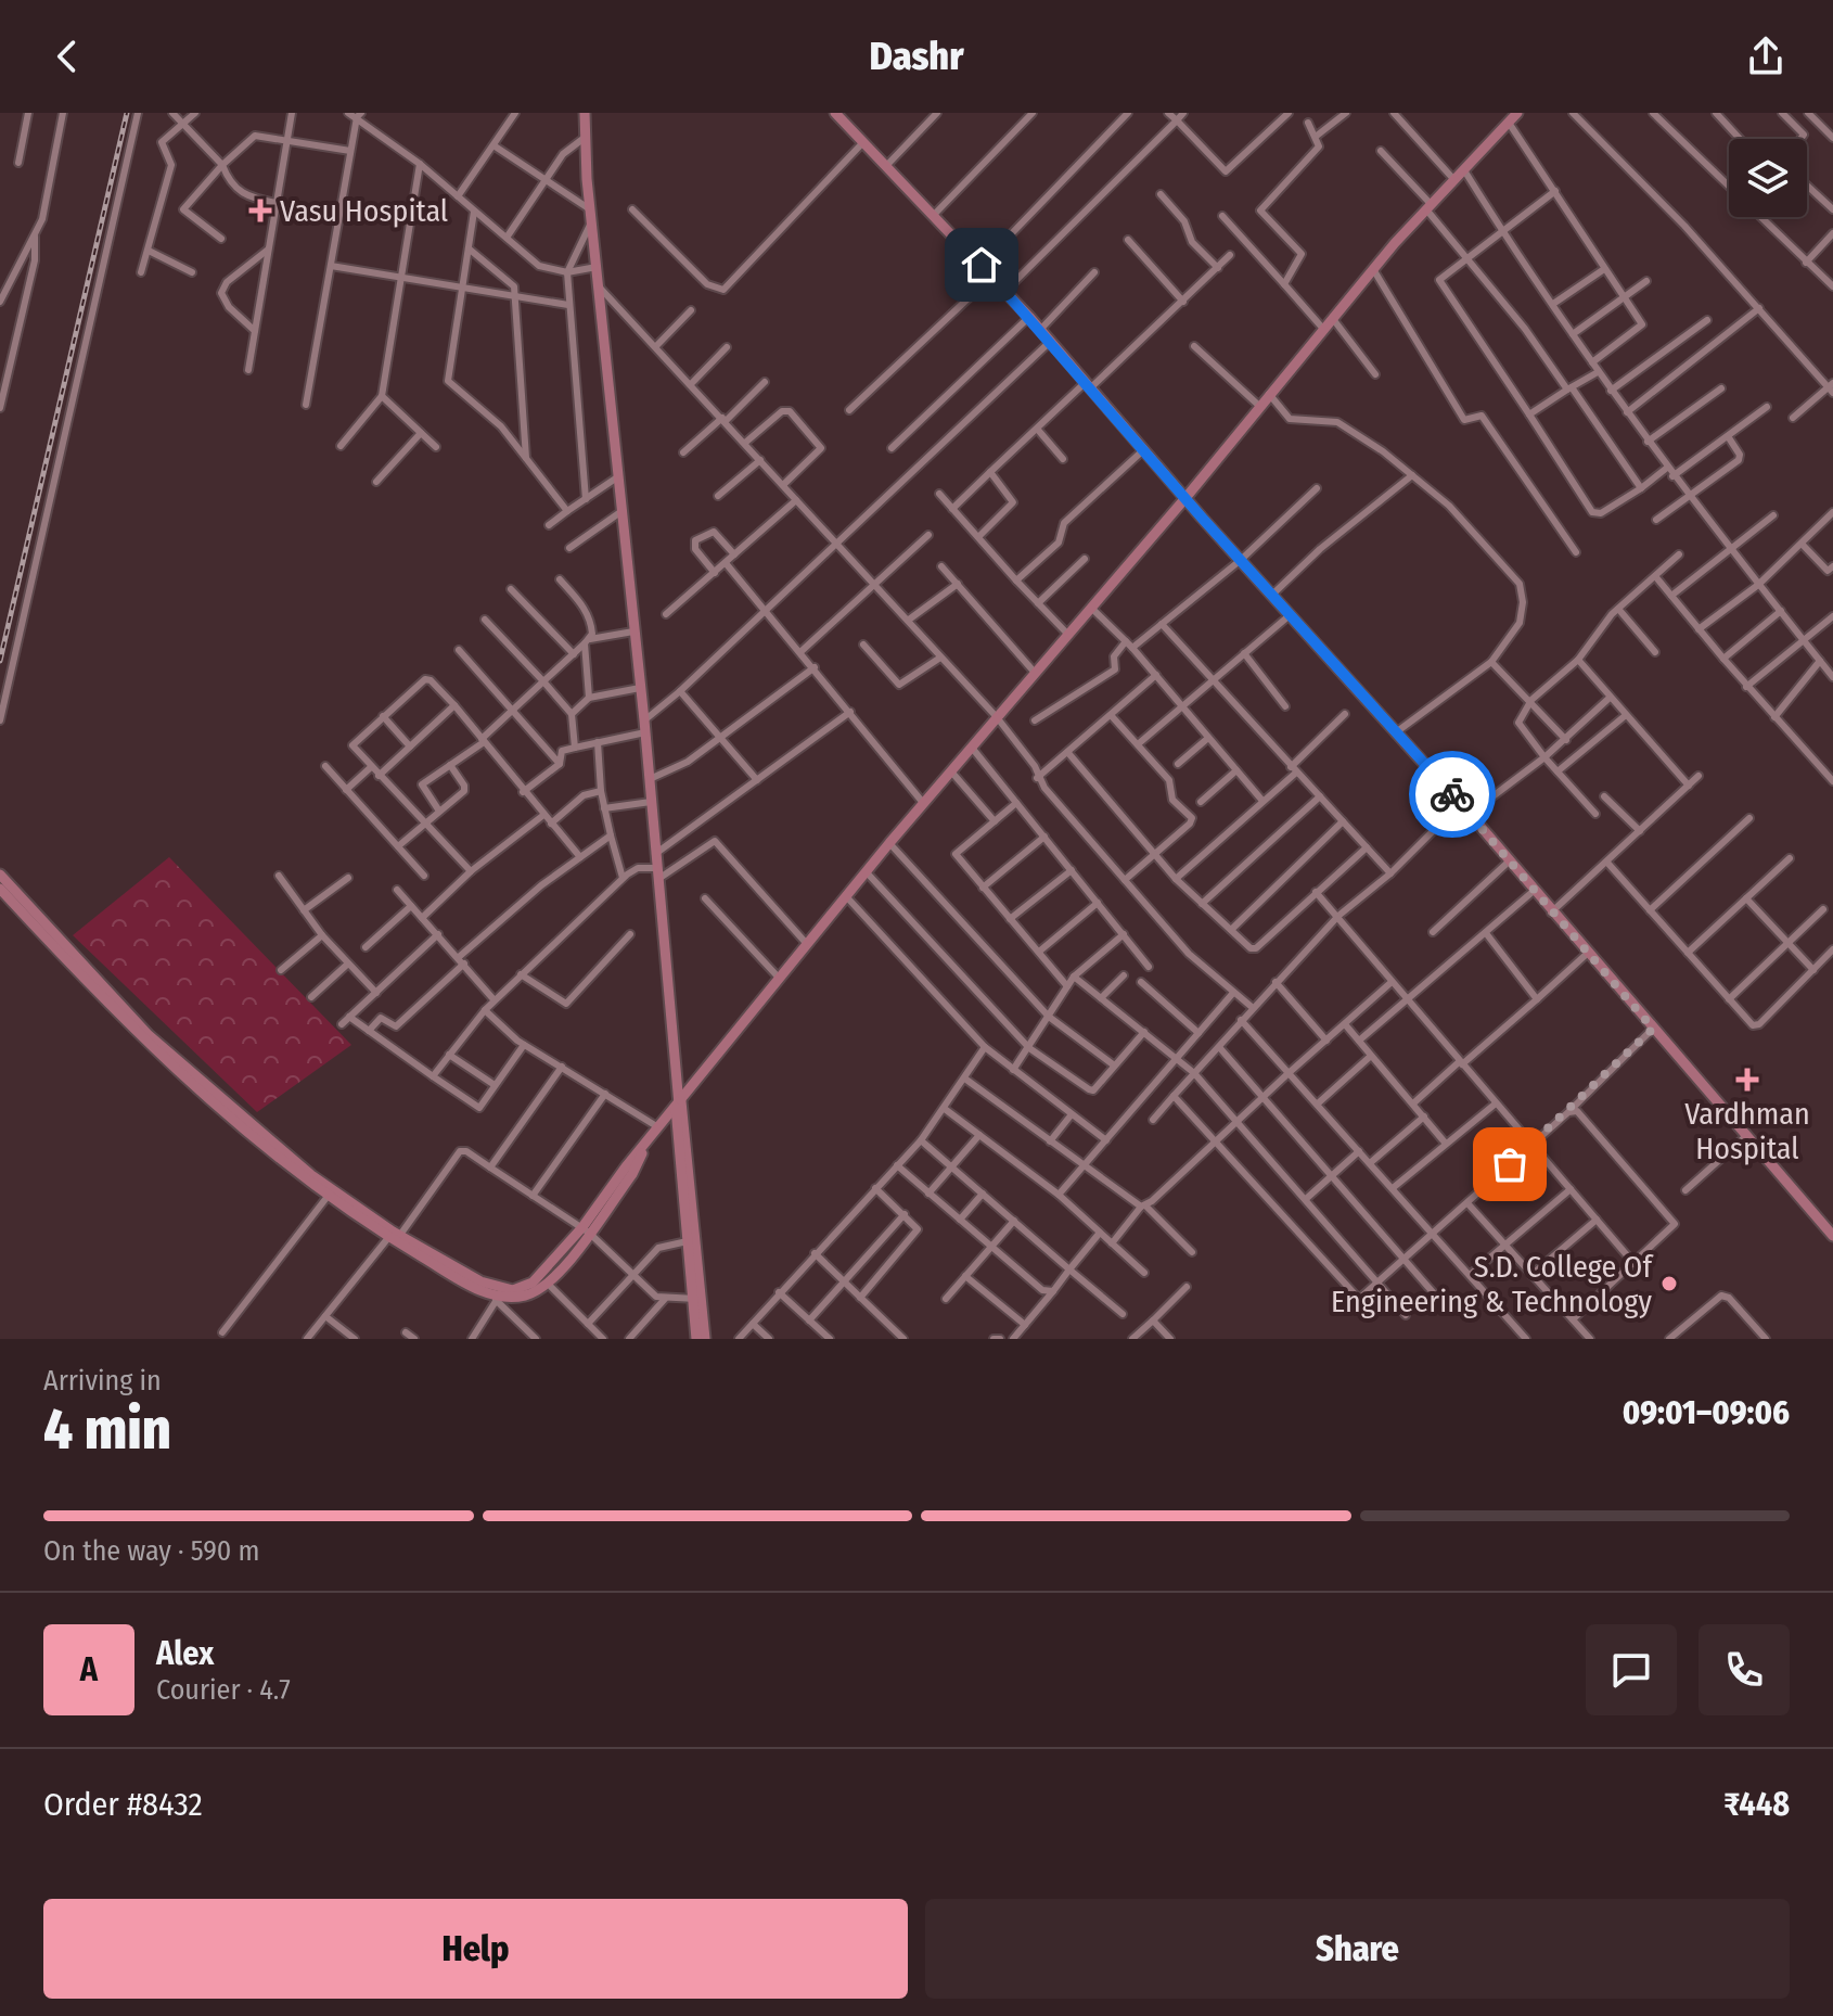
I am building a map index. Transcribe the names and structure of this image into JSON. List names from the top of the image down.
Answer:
{
  "places": {
    "health": ["Vasu Hospital", "Vardhman Hospital"],
    "other": ["S.D. College Of Engineering & Technology"]
  },
  "page": {
    "header": "Dashr",
    "heading": ["4 min", "Arriving in", "09:01–09:06"],
    "panel": [
      "Alex",
      "Courier · 4.7",
      "Order #8432",
      "₹448"
    ],
    "bar": "On the way · 590 m",
    "round": "A",
    "buttons": ["Help", "Share"]
  }
}
